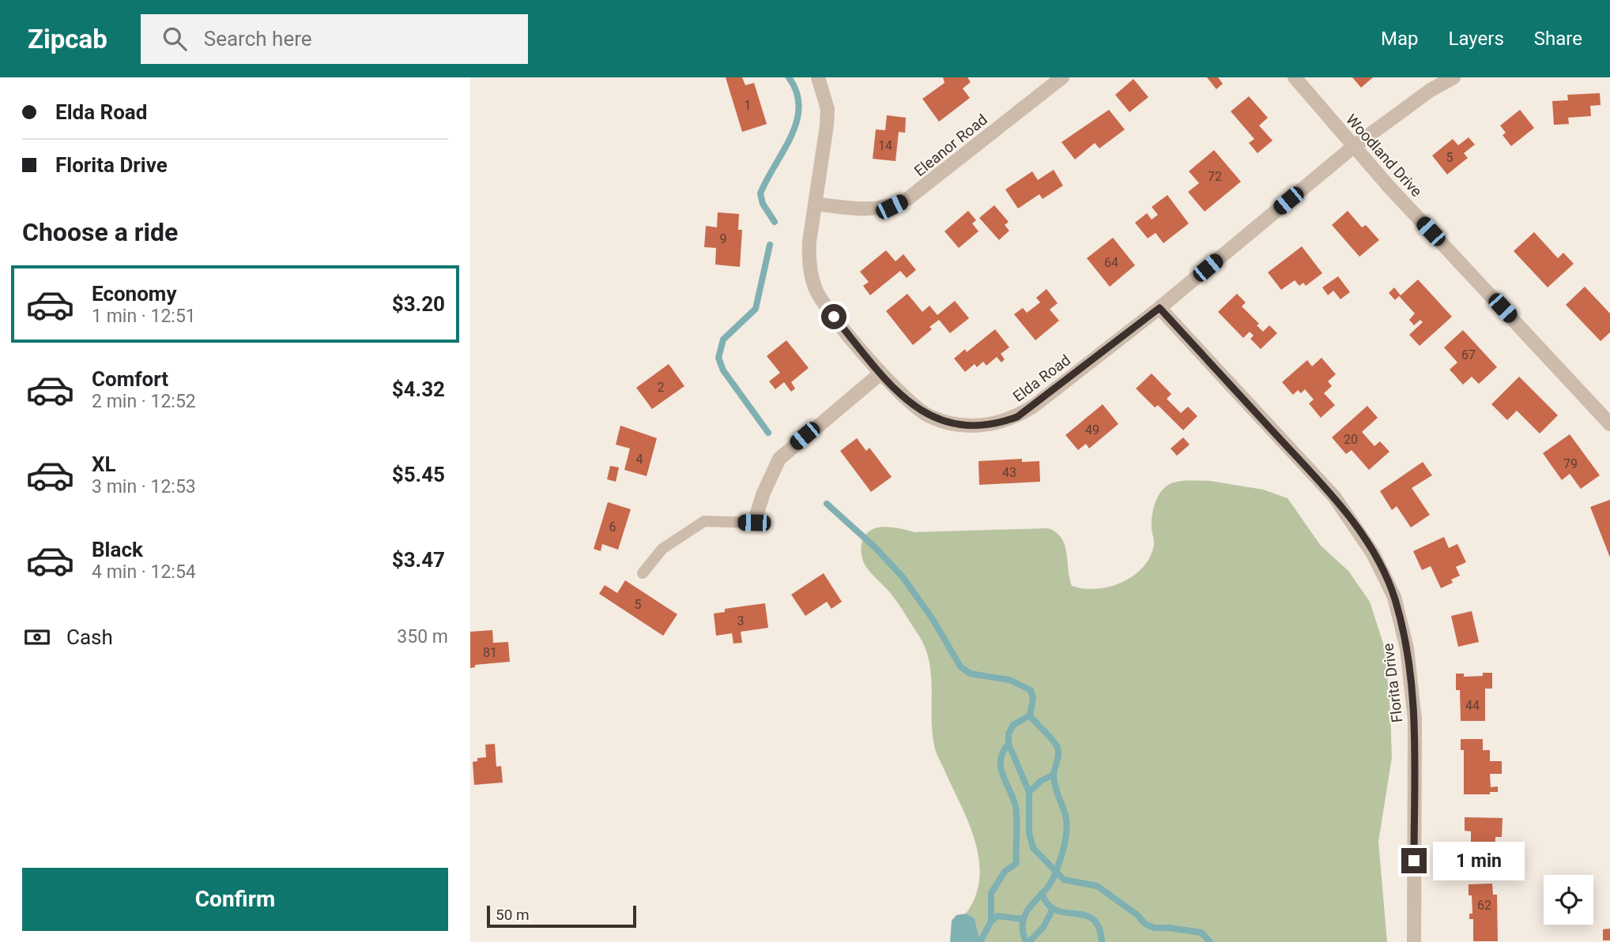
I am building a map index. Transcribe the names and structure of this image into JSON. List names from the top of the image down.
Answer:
{
  "streets": {
    "street": [
      "Eleanor Road",
      "Woodland Drive",
      "Elda Road",
      "Florita Drive"
    ]
  },
  "crossings": [
    ["Eleanor Road", "Elda Road"],
    ["Woodland Drive", "Elda Road"],
    ["Elda Road", "Florita Drive"]
  ],
  "house_numbers": [
    "1",
    "14",
    "5",
    "72",
    "9",
    "64",
    "67",
    "2",
    "49",
    "20",
    "4",
    "79",
    "43",
    "6",
    "5",
    "3",
    "81",
    "44",
    "62"
  ],
  "scale_bar": "50 m",
  "page": {
    "header": "Zipcab",
    "search": "Search here",
    "nav": ["Map", "Layers", "Share"],
    "banner": ["Elda Road", "Florita Drive"],
    "heading": "Choose a ride",
    "list": [
      {
        "name": "Economy",
        "note": "1 min · 12:51",
        "value": "$3.20"
      },
      {
        "name": "Comfort",
        "note": "2 min · 12:52",
        "value": "$4.32"
      },
      {
        "name": "XL",
        "note": "3 min · 12:53",
        "value": "$5.45"
      },
      {
        "name": "Black",
        "note": "4 min · 12:54",
        "value": "$3.47"
      }
    ],
    "pay": ["Cash", "350 m"],
    "bubble": "1 min",
    "buttons": "Confirm",
    "scale": "50 m"
  }
}
